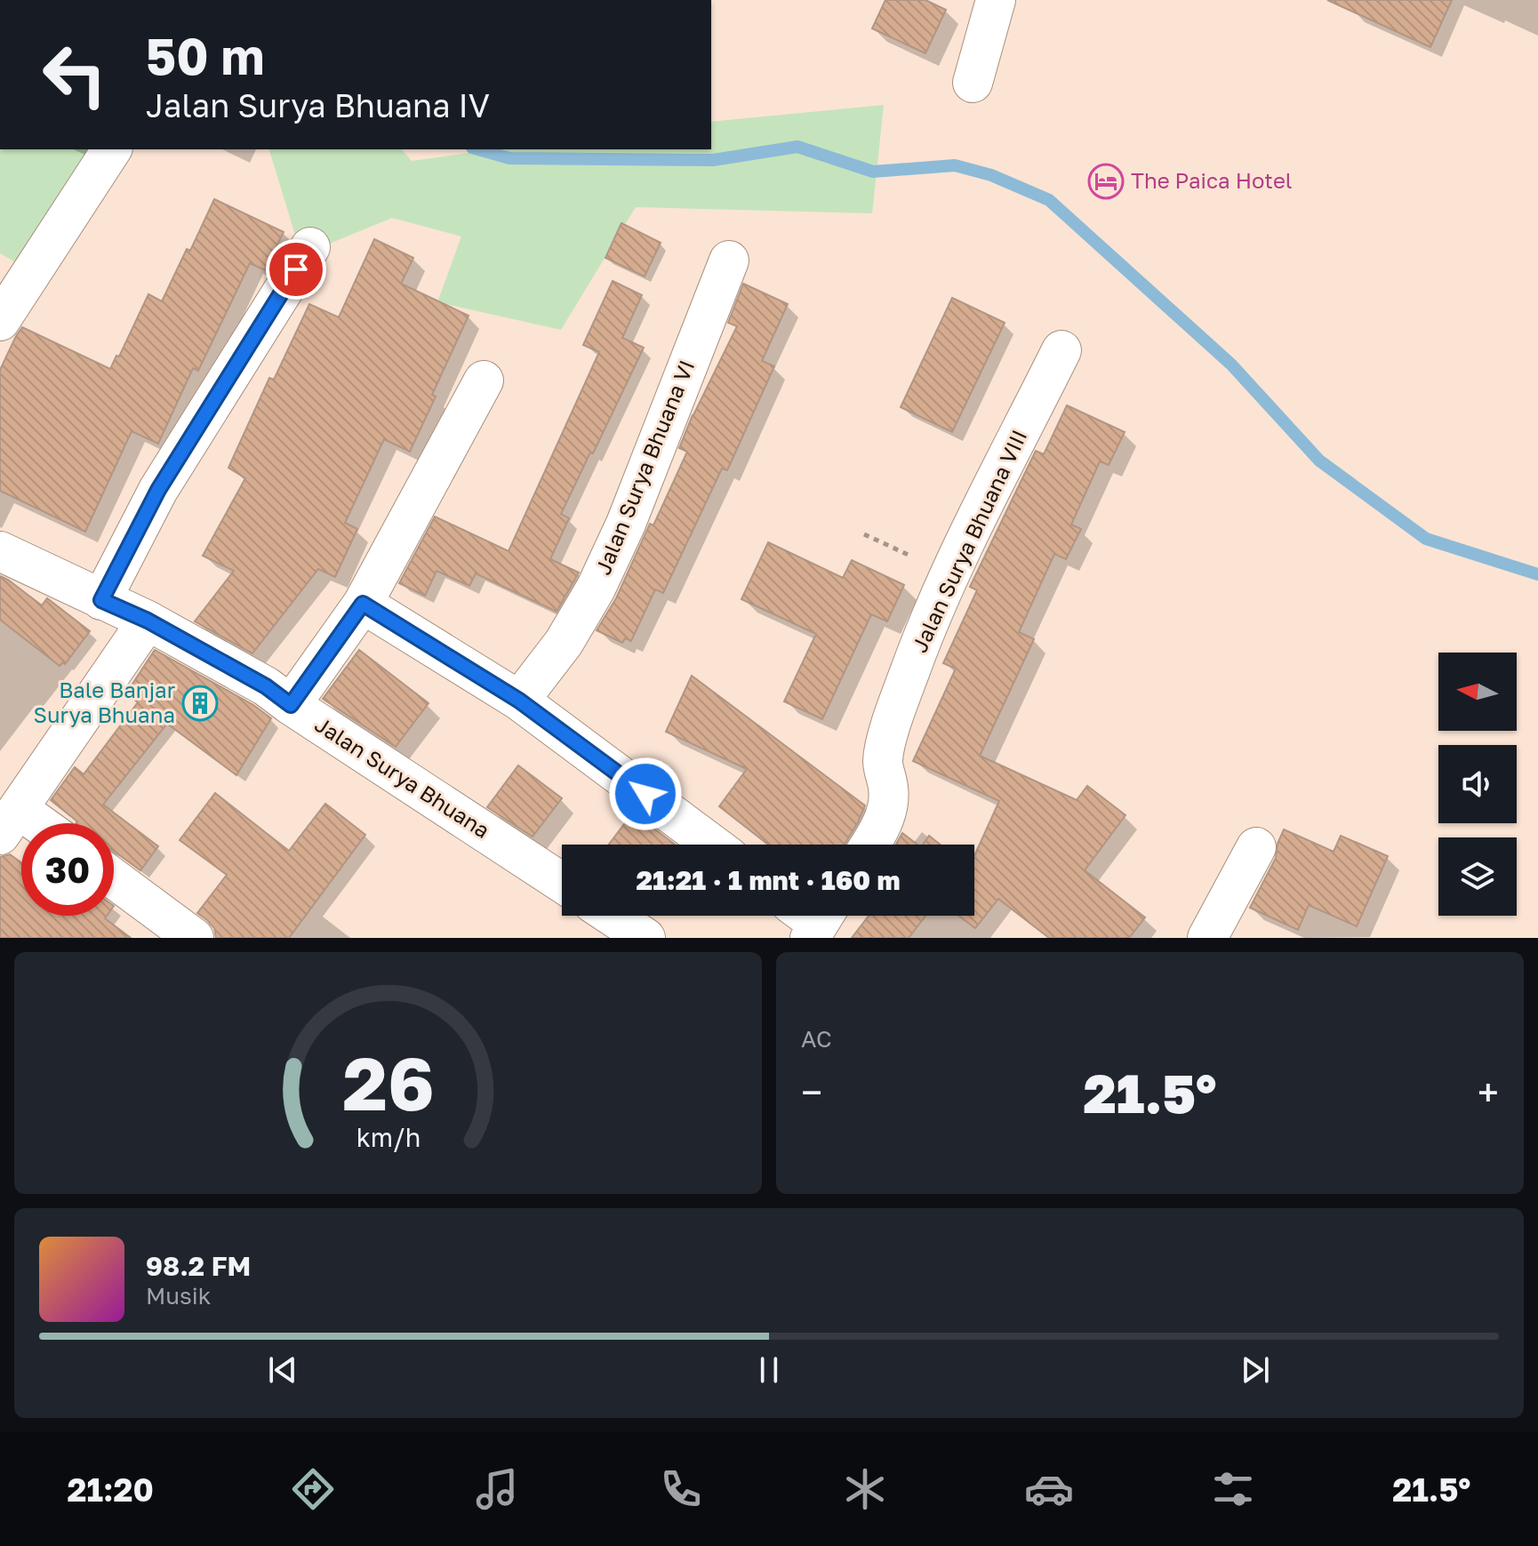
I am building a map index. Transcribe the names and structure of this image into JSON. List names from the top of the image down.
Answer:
{
  "streets": {
    "street": ["Jalan Surya Bhuana VI", "Jalan Surya Bhuana VIII", "Jalan Surya Bhuana"]
  },
  "places": {
    "hotel": ["The Paica Hotel"],
    "building": ["Bale Banjar Surya Bhuana"]
  },
  "north": "left",
  "page": {
    "turn": ["50 m", "Jalan Surya Bhuana IV"],
    "limit": "30",
    "trip": "21:21 · 1 mnt · 160 m",
    "tile": "AC",
    "heat": ["−", "21.5°", "+"],
    "song": ["98.2 FM", "Musik"],
    "tabs": ["21:20", "21.5°"],
    "gauge": ["26", "km/h"]
  }
}
